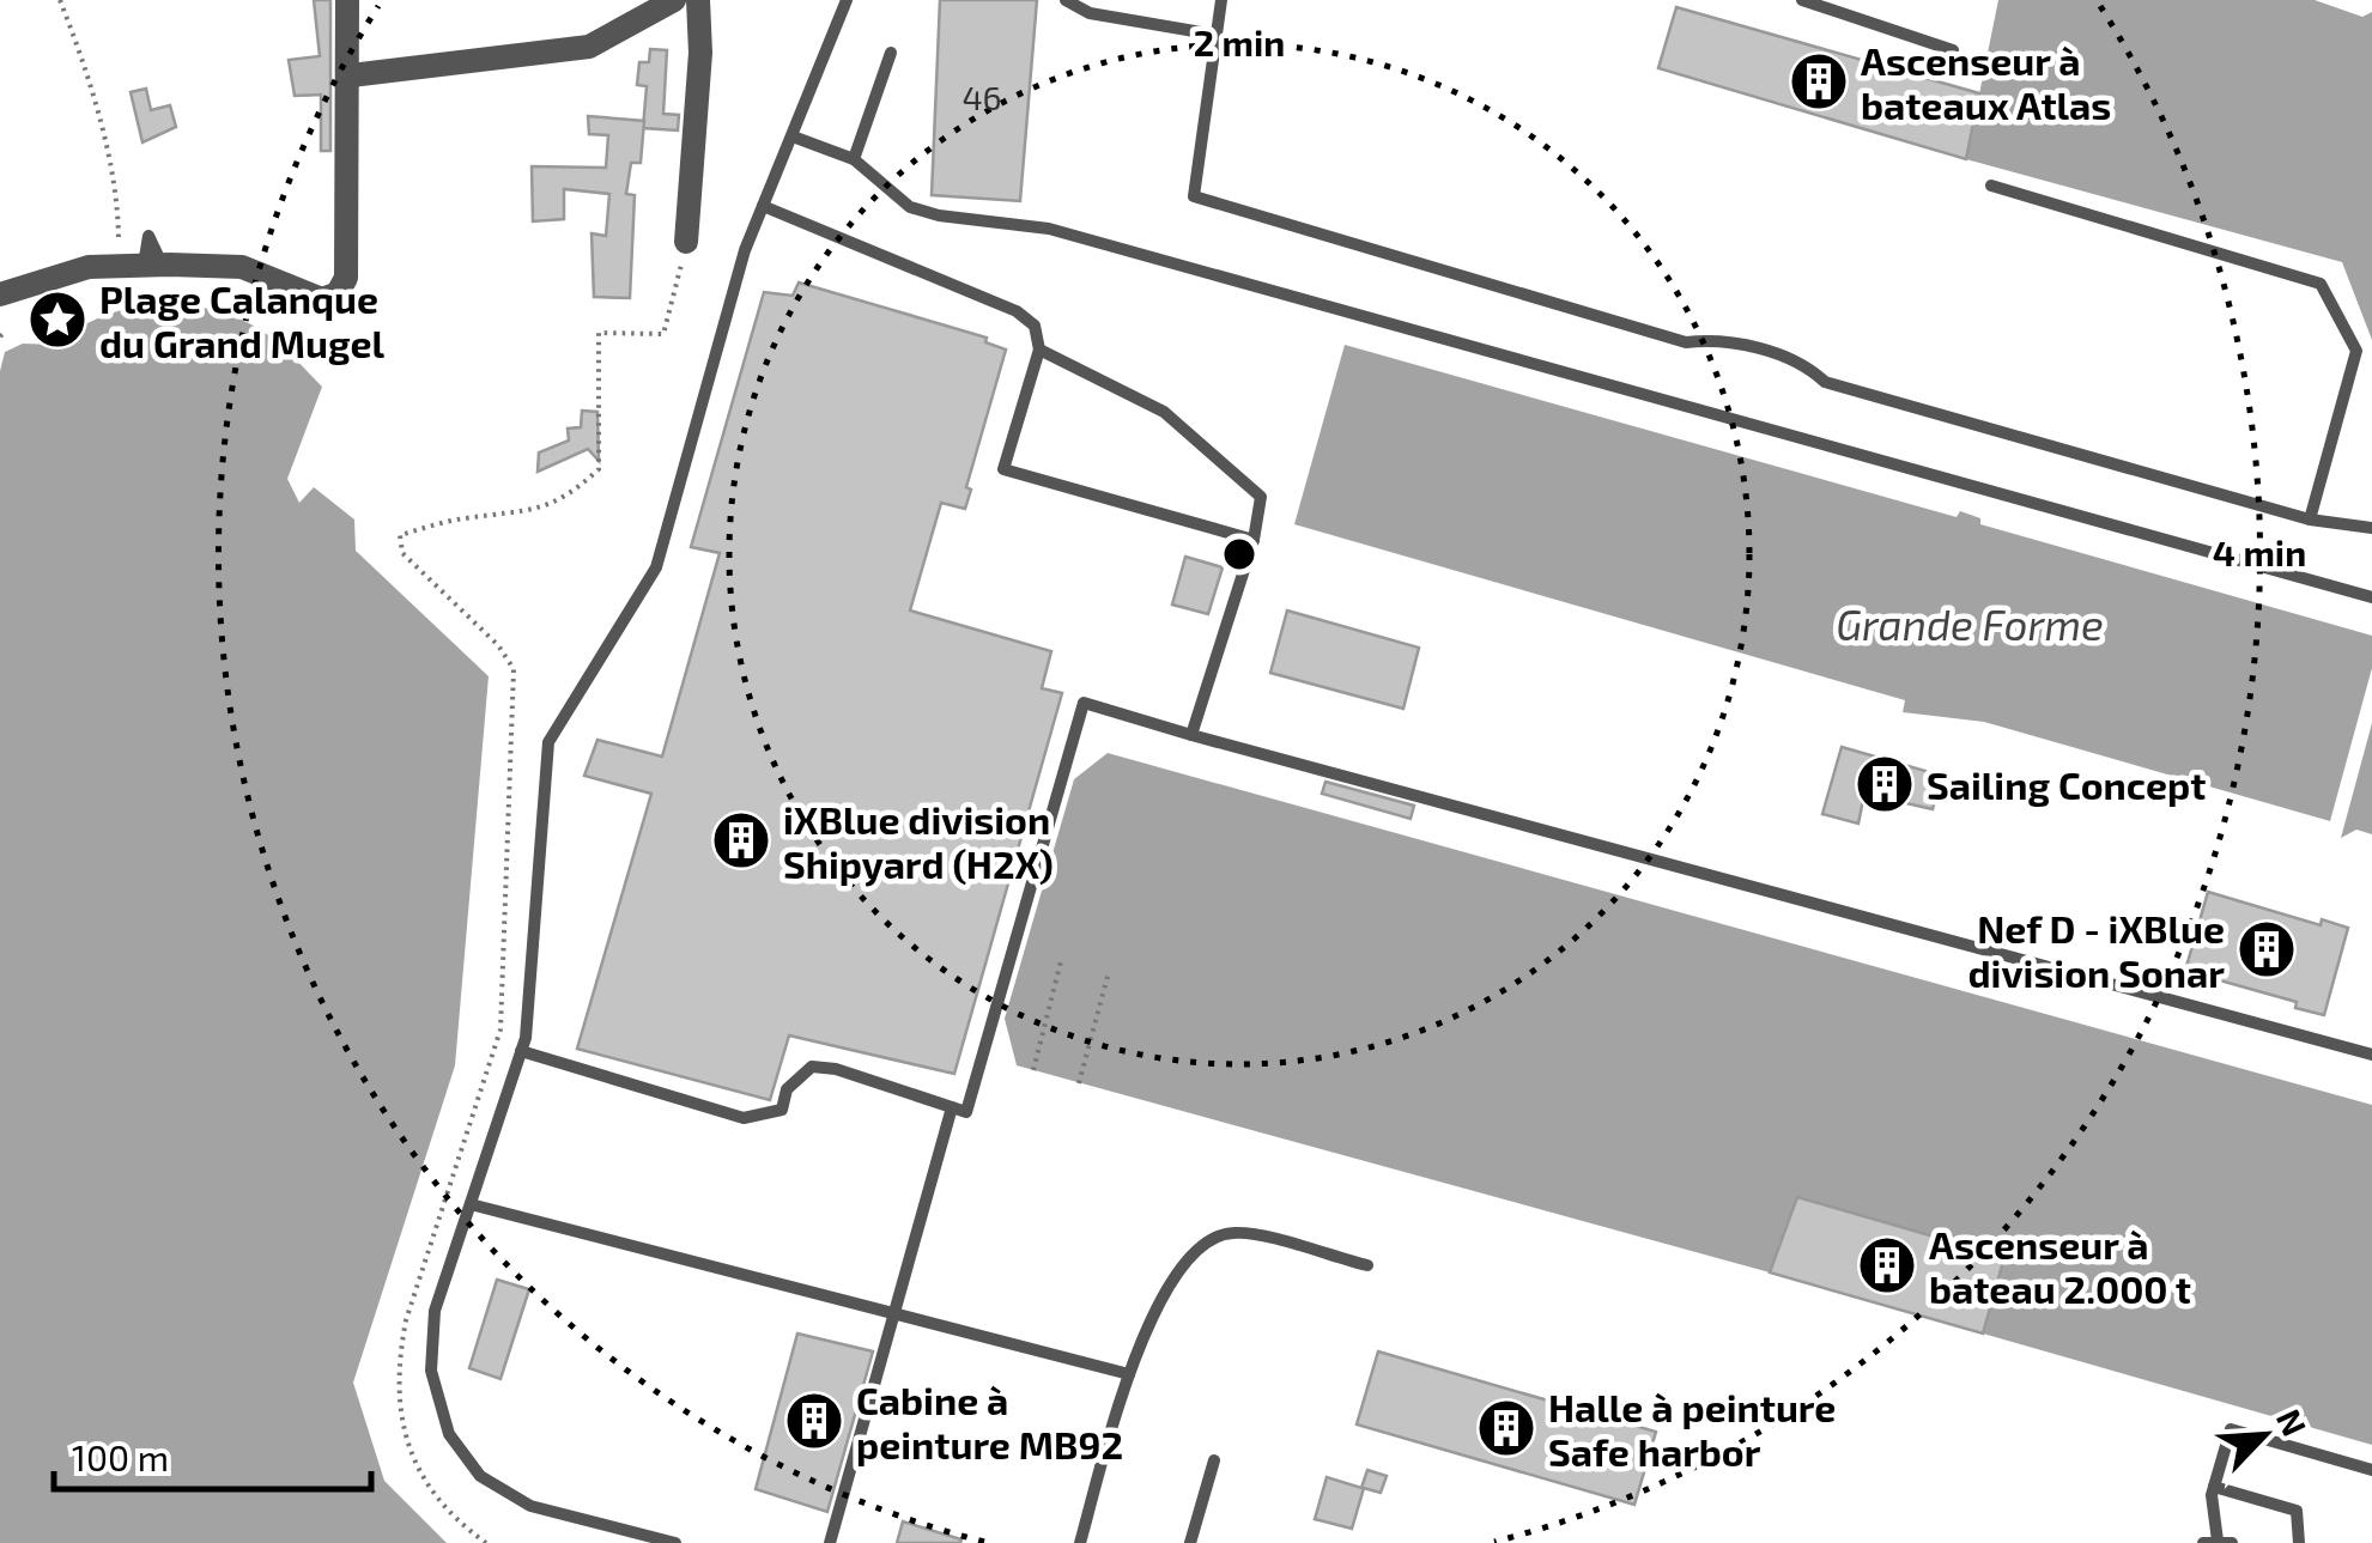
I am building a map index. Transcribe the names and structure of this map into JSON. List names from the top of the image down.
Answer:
{
  "water": ["Grande Forme"],
  "places": {
    "building": [
      "Ascenseur à bateaux Atlas",
      "Sailing Concept",
      "iXBlue division Shipyard (H2X)",
      "Nef D - iXBlue division Sonar",
      "Ascenseur à bateau 2.000 t",
      "Cabine à peinture MB92",
      "Halle à peinture Safe harbor"
    ],
    "place": ["Plage Calanque du Grand Mugel"]
  },
  "house_numbers": ["46"],
  "scale_bar": "100 m",
  "north": "top right",
  "rings": ["2 min", "4 min"]
}
